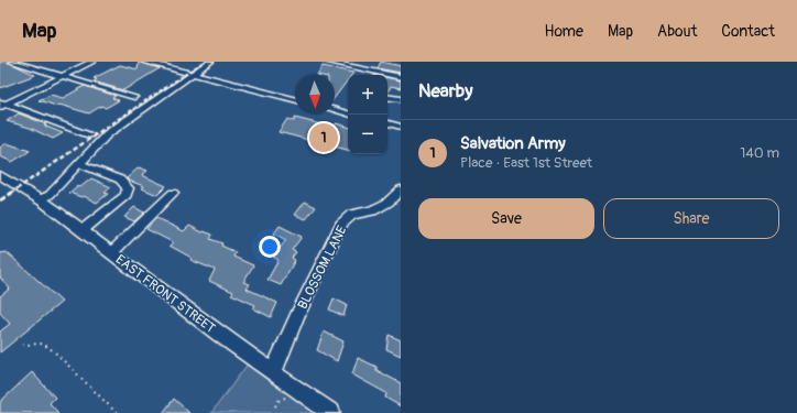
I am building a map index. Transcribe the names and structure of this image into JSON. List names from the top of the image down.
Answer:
{
  "streets": {
    "street": ["BLOSSOM LANE", "EAST FRONT STREET"]
  },
  "crossings": [
    ["BLOSSOM LANE", "EAST FRONT STREET"]
  ],
  "north": "bottom",
  "page": {
    "header": "Map",
    "nav": [
      "Home",
      "Map",
      "About",
      "Contact"
    ],
    "heading": "Nearby",
    "map_buttons": ["+", "−"],
    "list": [
      {
        "mark": "1",
        "name": "Salvation Army",
        "note": "Place · East 1st Street",
        "value": "140 m"
      }
    ],
    "pins": "1",
    "buttons": ["Save", "Share"]
  }
}
